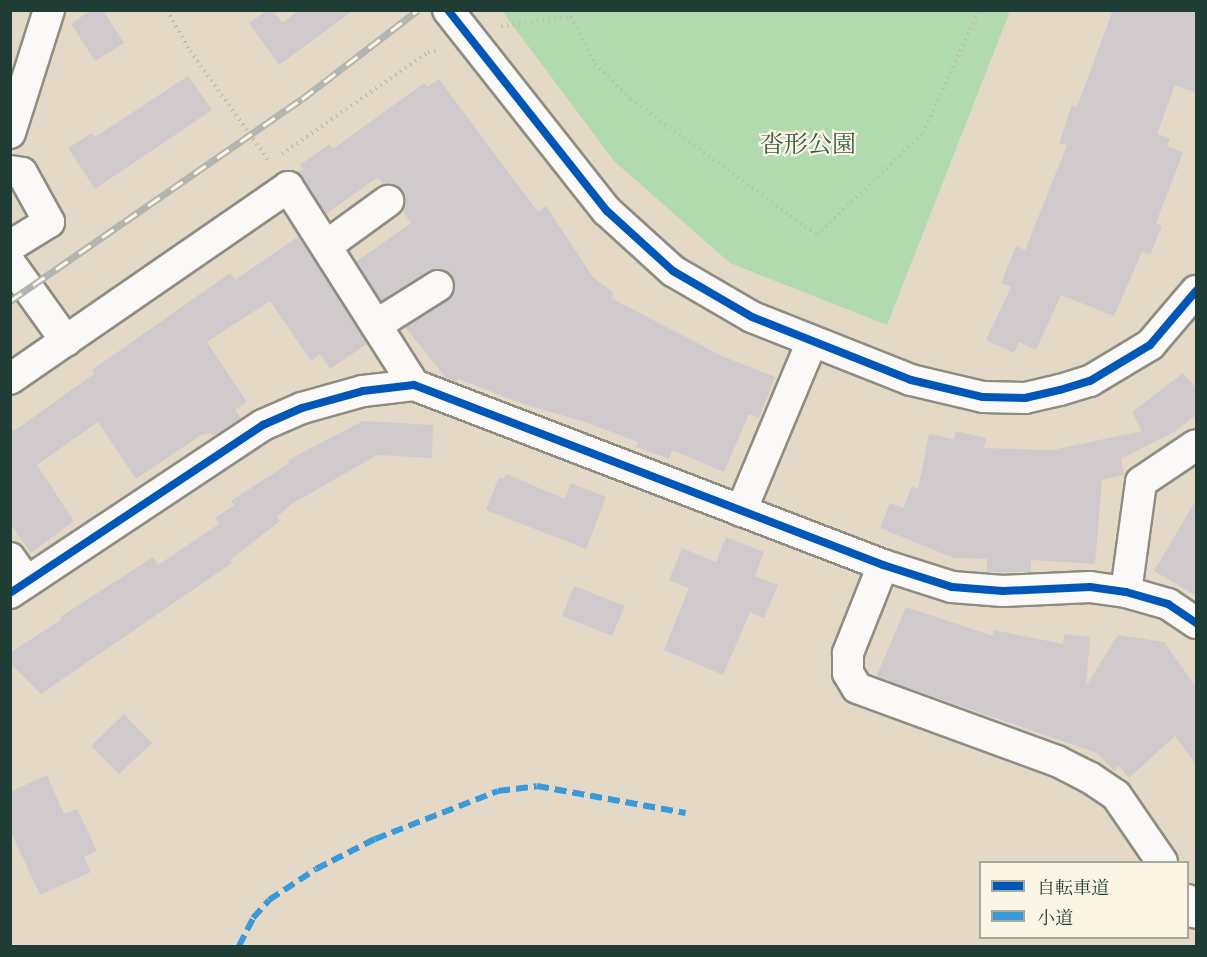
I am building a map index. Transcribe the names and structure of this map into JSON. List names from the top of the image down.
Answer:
{
  "parks": ["沓形公園"],
  "legend": ["自転車道", "小道"]
}
